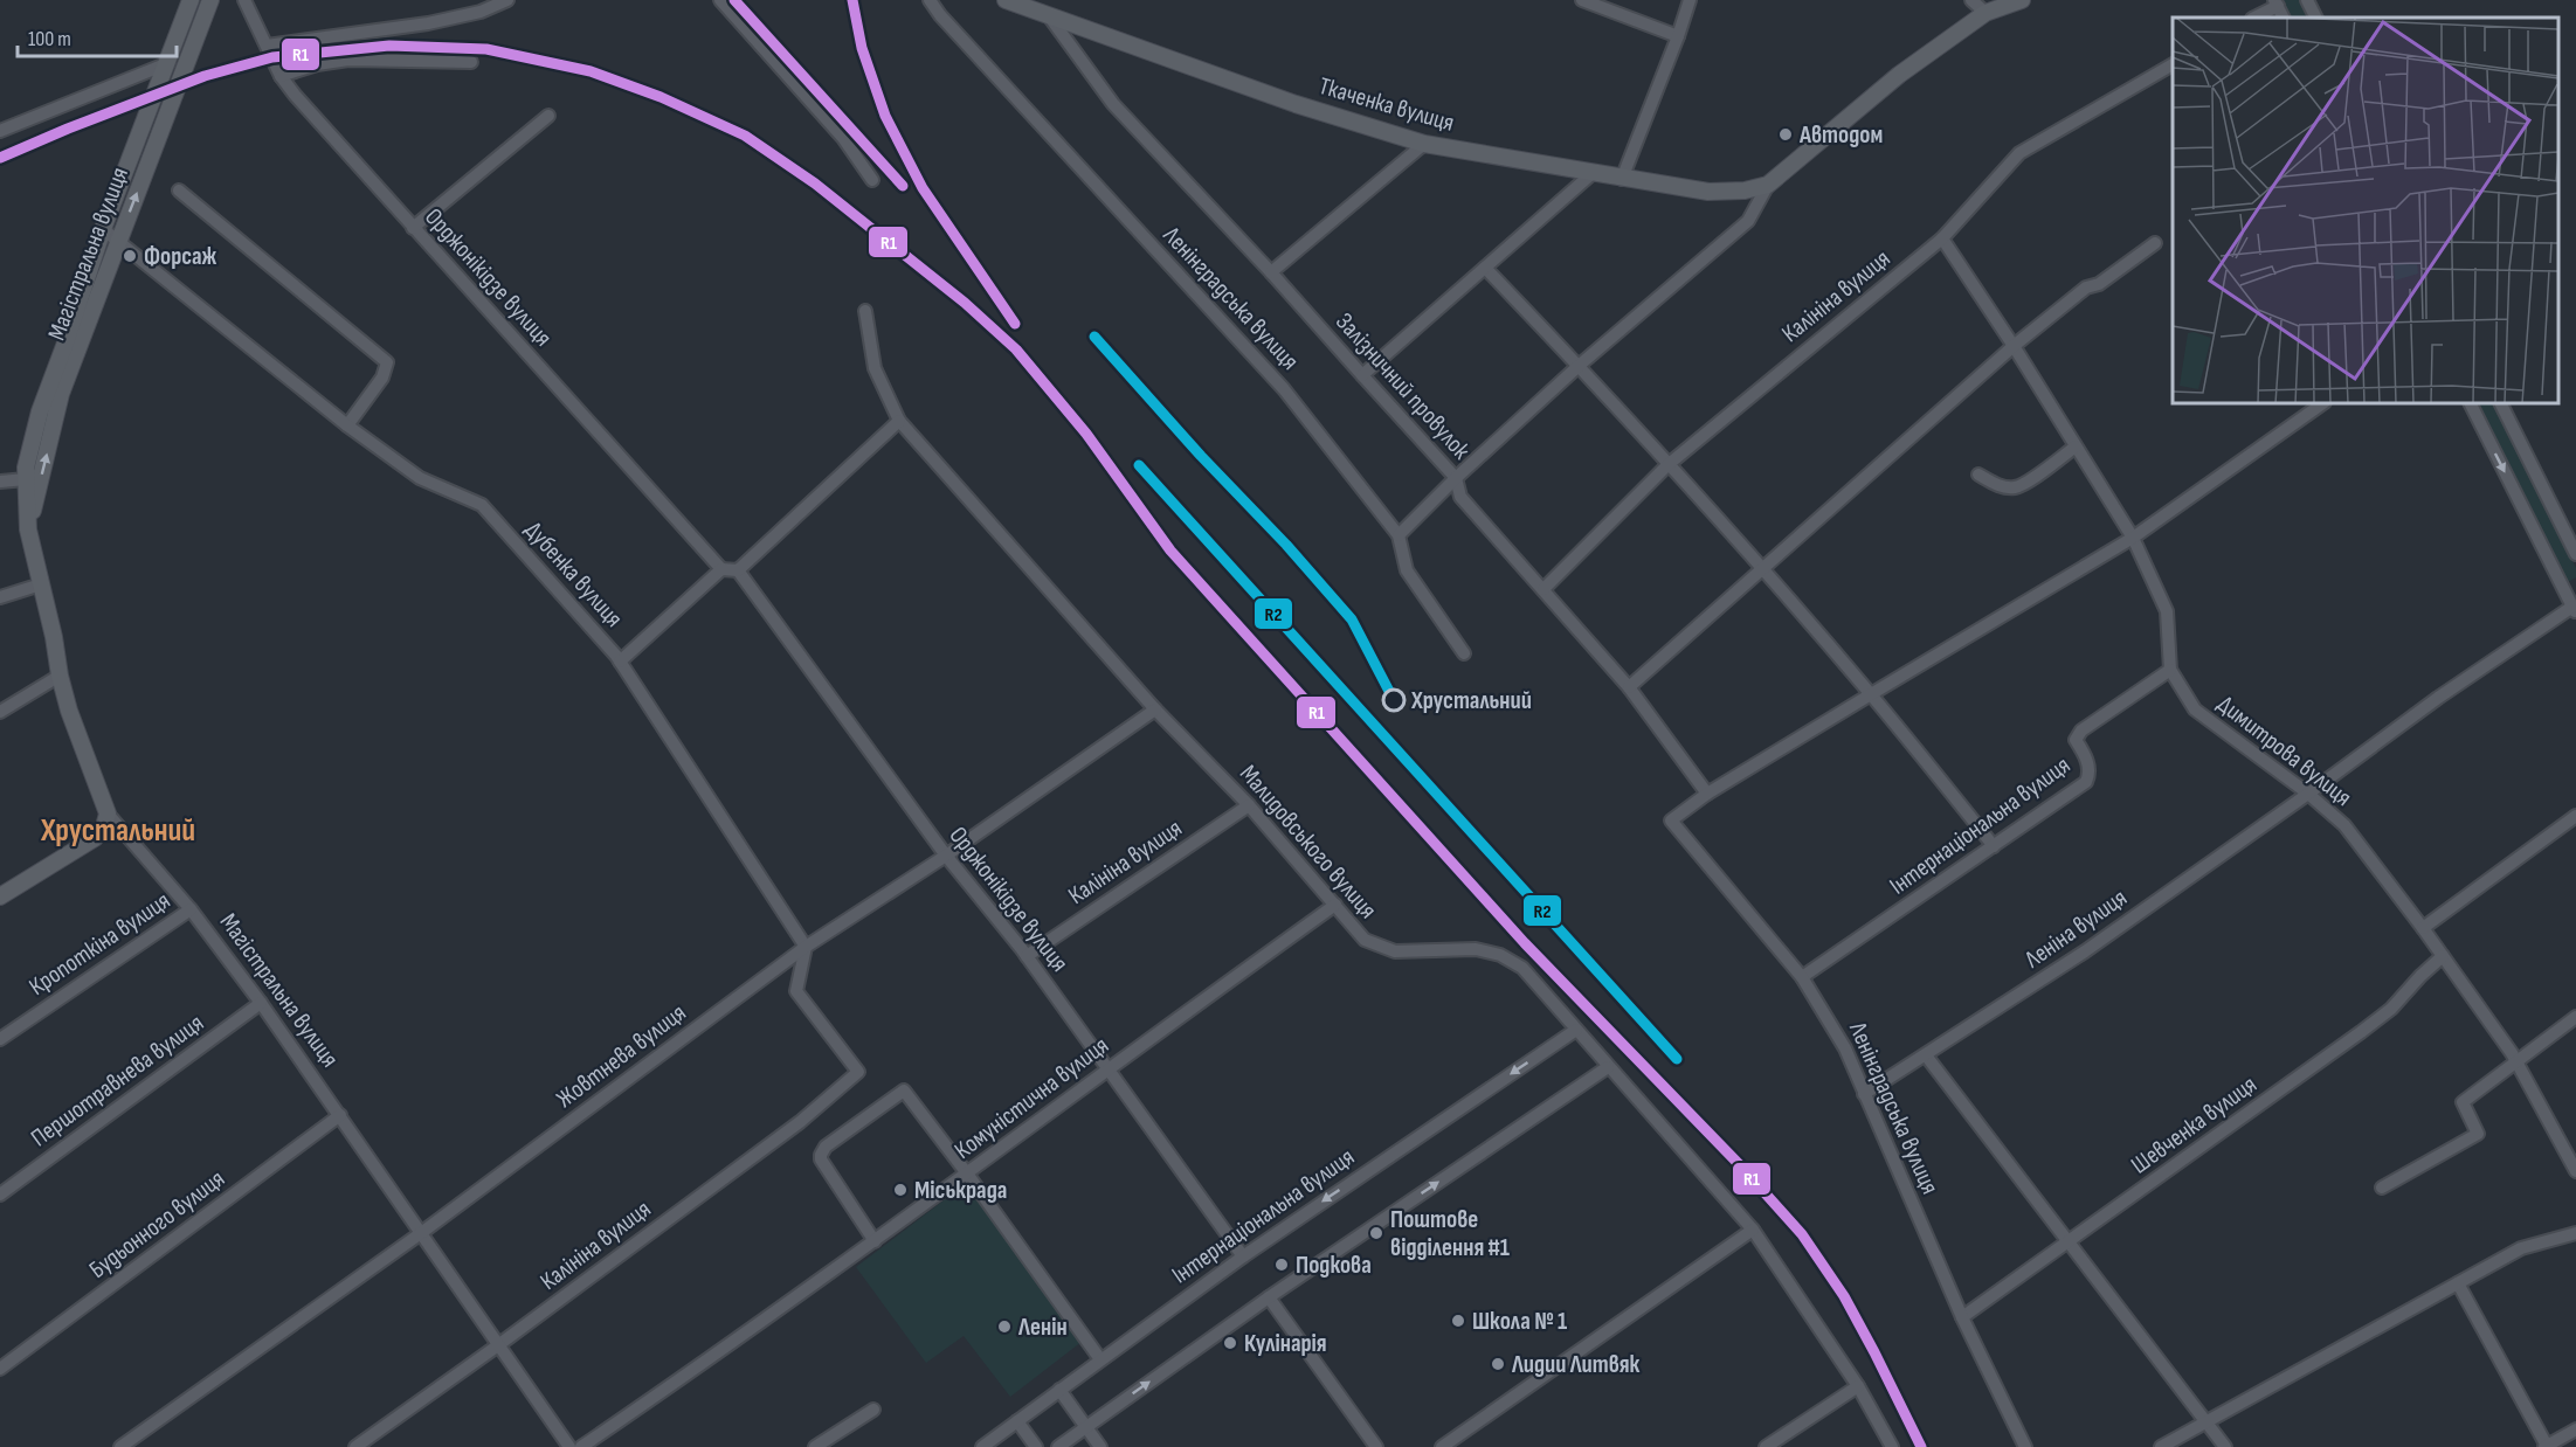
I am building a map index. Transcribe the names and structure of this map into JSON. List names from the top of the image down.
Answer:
{
  "streets": {
    "main road": ["Ткаченка вулиця", "Магістральна вулиця"],
    "street": [
      "Орджонікідзе вулиця",
      "Калініна вулиця",
      "Ленінградська вулиця",
      "Залізничний провулок",
      "Дубенка вулиця",
      "Димитрова вулиця",
      "Інтернаціональна вулиця",
      "Малидовського вулиця",
      "Леніна вулиця",
      "Кропоткіна вулиця",
      "Жовтнева вулиця",
      "Першотравнева вулиця",
      "Комуністична вулиця",
      "Шевченка вулиця",
      "Будьонного вулиця"
    ]
  },
  "crossings": [
    ["Ткаченка вулиця", "Залізничний провулок"],
    ["Магістральна вулиця", "Калініна вулиця"],
    ["Магістральна вулиця", "Дубенка вулиця"],
    ["Магістральна вулиця", "Кропоткіна вулиця"],
    ["Магістральна вулиця", "Жовтнева вулиця"],
    ["Магістральна вулиця", "Першотравнева вулиця"],
    ["Магістральна вулиця", "Будьонного вулиця"],
    ["Орджонікідзе вулиця", "Калініна вулиця"],
    ["Орджонікідзе вулиця", "Інтернаціональна вулиця"],
    ["Орджонікідзе вулиця", "Жовтнева вулиця"],
    ["Орджонікідзе вулиця", "Комуністична вулиця"],
    ["Калініна вулиця", "Залізничний провулок"],
    ["Калініна вулиця", "Дубенка вулиця"],
    ["Калініна вулиця", "Димитрова вулиця"],
    ["Калініна вулиця", "Малидовського вулиця"],
    ["Калініна вулиця", "Жовтнева вулиця"],
    ["Ленінградська вулиця", "Залізничний провулок"],
    ["Ленінградська вулиця", "Інтернаціональна вулиця"],
    ["Ленінградська вулиця", "Леніна вулиця"],
    ["Ленінградська вулиця", "Шевченка вулиця"],
    ["Дубенка вулиця", "Жовтнева вулиця"],
    ["Димитрова вулиця", "Інтернаціональна вулиця"],
    ["Димитрова вулиця", "Леніна вулиця"],
    ["Димитрова вулиця", "Шевченка вулиця"],
    ["Інтернаціональна вулиця", "Малидовського вулиця"],
    ["Малидовського вулиця", "Жовтнева вулиця"],
    ["Малидовського вулиця", "Комуністична вулиця"]
  ],
  "districts": ["Хрустальний"],
  "places": [
    "Автодом",
    "Форсаж",
    "Хрустальний",
    "Міськрада",
    "Поштове відділення #1",
    "Подкова",
    "Школа № 1",
    "Ленін",
    "Кулінарія",
    "Лидии Литвяк"
  ],
  "lines": ["transit line R1", "transit line R2"],
  "scale_bar": "100 m"
}
